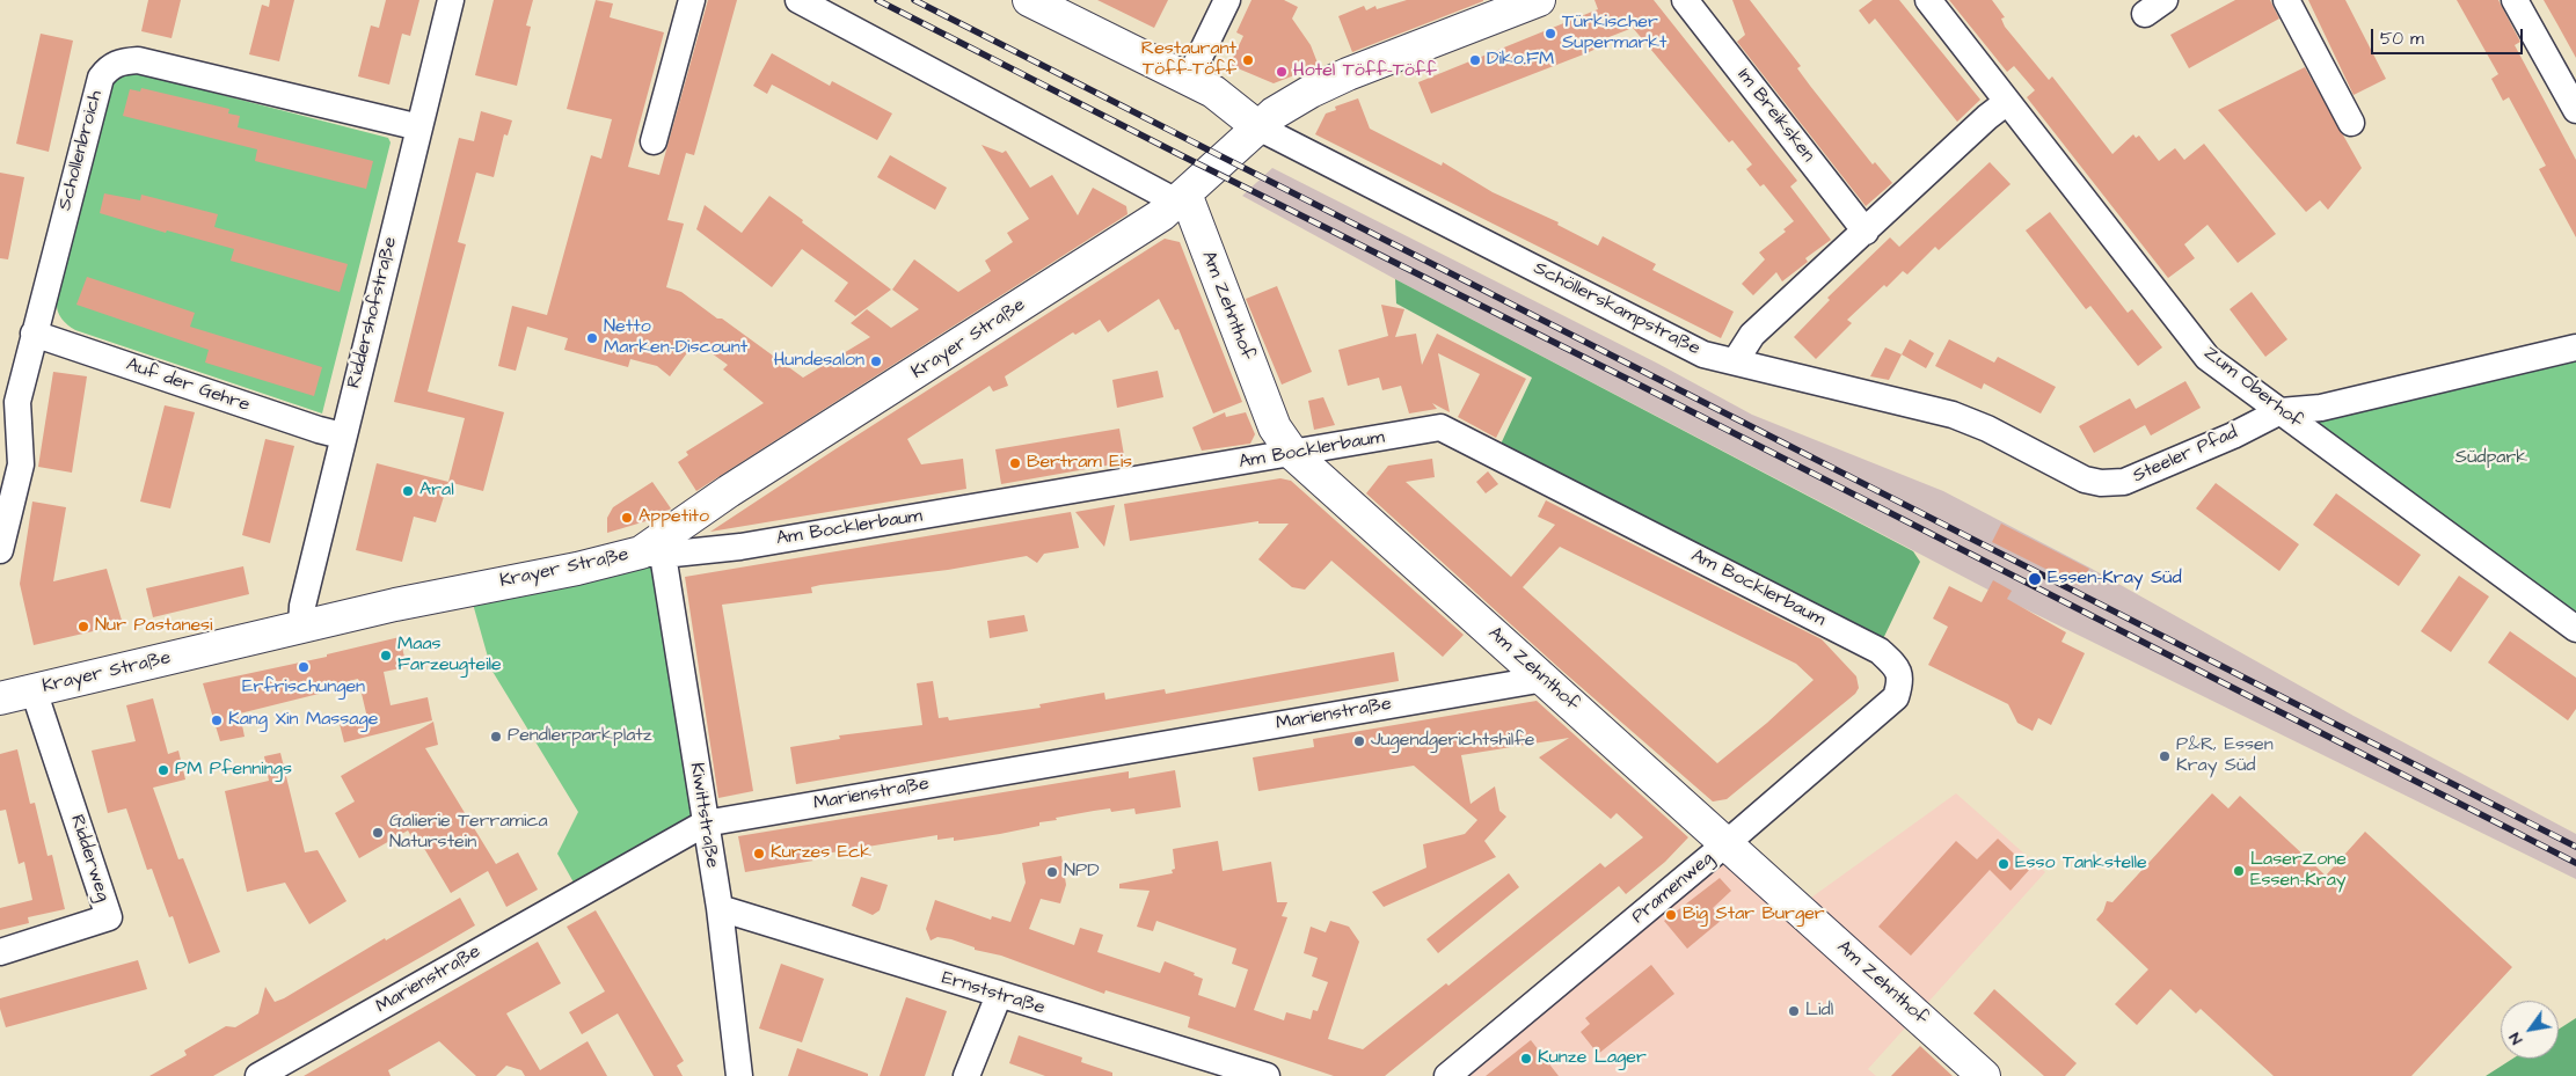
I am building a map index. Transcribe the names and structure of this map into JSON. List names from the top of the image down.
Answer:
{
  "streets": {
    "main road": ["Am Zehnthof", "Krayer Straße"],
    "street": [
      "Im Breiksken",
      "Schollenbroich",
      "Schöllerskampstraße",
      "Riddershofstraße",
      "Auf der Gehre",
      "Zum Oberhof",
      "Am Bocklerbaum",
      "Steeler Pfad",
      "Marienstraße",
      "Kiwittstraße",
      "Ridderweg",
      "Pramenweg",
      "Ernststraße"
    ]
  },
  "crossings": [
    ["Schollenbroich", "Riddershofstraße"],
    ["Schollenbroich", "Auf der Gehre"],
    ["Am Zehnthof", "Krayer Straße"],
    ["Am Zehnthof", "Am Bocklerbaum"],
    ["Am Zehnthof", "Marienstraße"],
    ["Am Zehnthof", "Pramenweg"],
    ["Schöllerskampstraße", "Krayer Straße"],
    ["Schöllerskampstraße", "Steeler Pfad"],
    ["Riddershofstraße", "Krayer Straße"],
    ["Riddershofstraße", "Auf der Gehre"],
    ["Krayer Straße", "Am Bocklerbaum"],
    ["Krayer Straße", "Kiwittstraße"],
    ["Krayer Straße", "Ridderweg"],
    ["Zum Oberhof", "Steeler Pfad"],
    ["Am Bocklerbaum", "Kiwittstraße"],
    ["Am Bocklerbaum", "Pramenweg"],
    ["Marienstraße", "Kiwittstraße"],
    ["Kiwittstraße", "Ernststraße"]
  ],
  "parks": ["Südpark"],
  "places": [
    "Türkischer Supermarkt",
    "Restaurant Töff-Töff",
    "Diko.FM",
    "Hotel Töff-Töff",
    "Netto Marken-Discount",
    "Hundesalon",
    "Bertram Eis",
    "Aral",
    "Appetito",
    "Essen-Kray Süd",
    "Nur Pastanesi",
    "Maas Farzeugteile",
    "Erfrischungen",
    "Kang Xin Massage",
    "Pendlerparkplatz",
    "Jugendgerichtshilfe",
    "P&R, Essen Kray Süd",
    "PM Pfennings",
    "Galierie Terramica Naturstein",
    "Kurzes Eck",
    "Esso Tankstelle",
    "LaserZone Essen-Kray",
    "NPD",
    "Big Star Burger",
    "Lidl",
    "Kunze Lager"
  ],
  "scale_bar": "50 m",
  "north": "bottom left"
}
